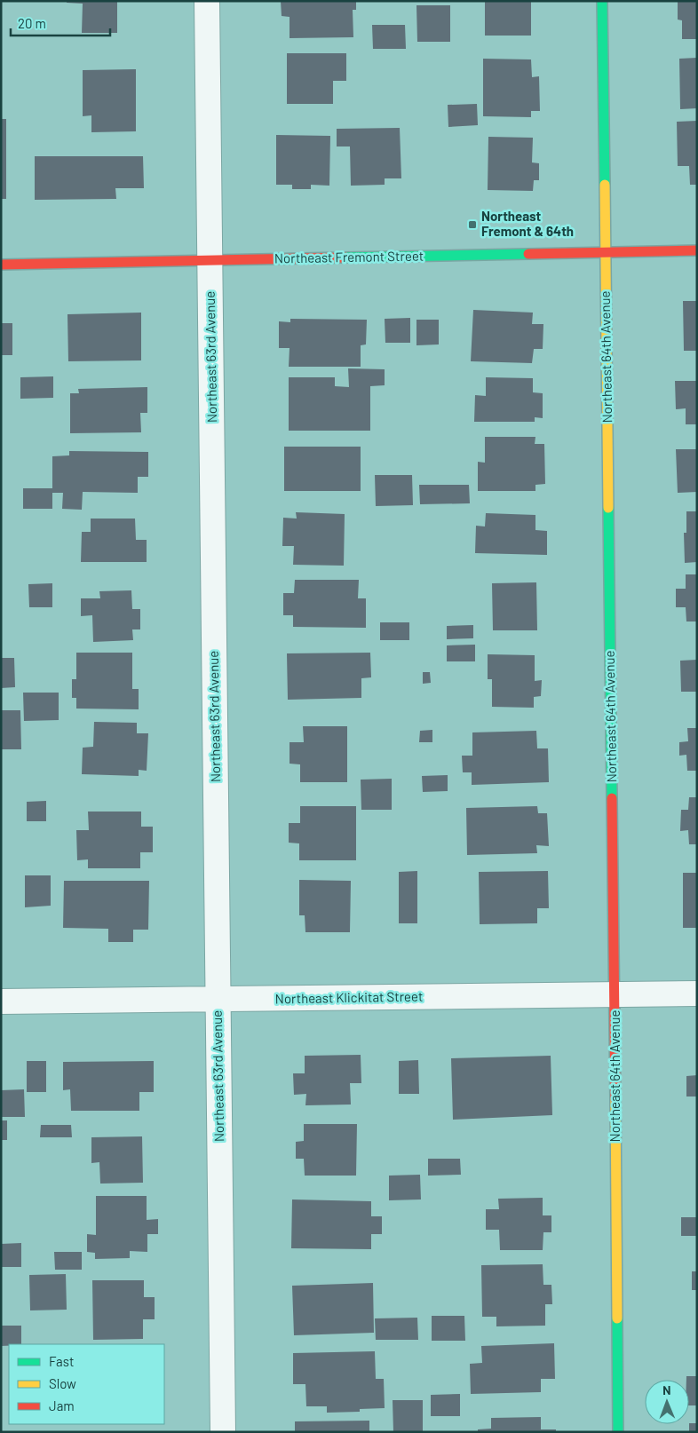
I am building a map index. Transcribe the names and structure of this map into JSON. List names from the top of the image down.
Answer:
{
  "streets": {
    "street": [
      "Northeast Fremont Street",
      "Northeast 63rd Avenue",
      "Northeast 64th Avenue",
      "Northeast Klickitat Street"
    ]
  },
  "crossings": [
    ["Northeast Fremont Street", "Northeast 63rd Avenue"],
    ["Northeast Fremont Street", "Northeast 64th Avenue"],
    ["Northeast 63rd Avenue", "Northeast Klickitat Street"],
    ["Northeast 64th Avenue", "Northeast Klickitat Street"]
  ],
  "places": {
    "transit": ["Northeast Fremont & 64th"]
  },
  "legend": ["Fast", "Slow", "Jam"],
  "scale_bar": "20 m",
  "north": "top"
}
